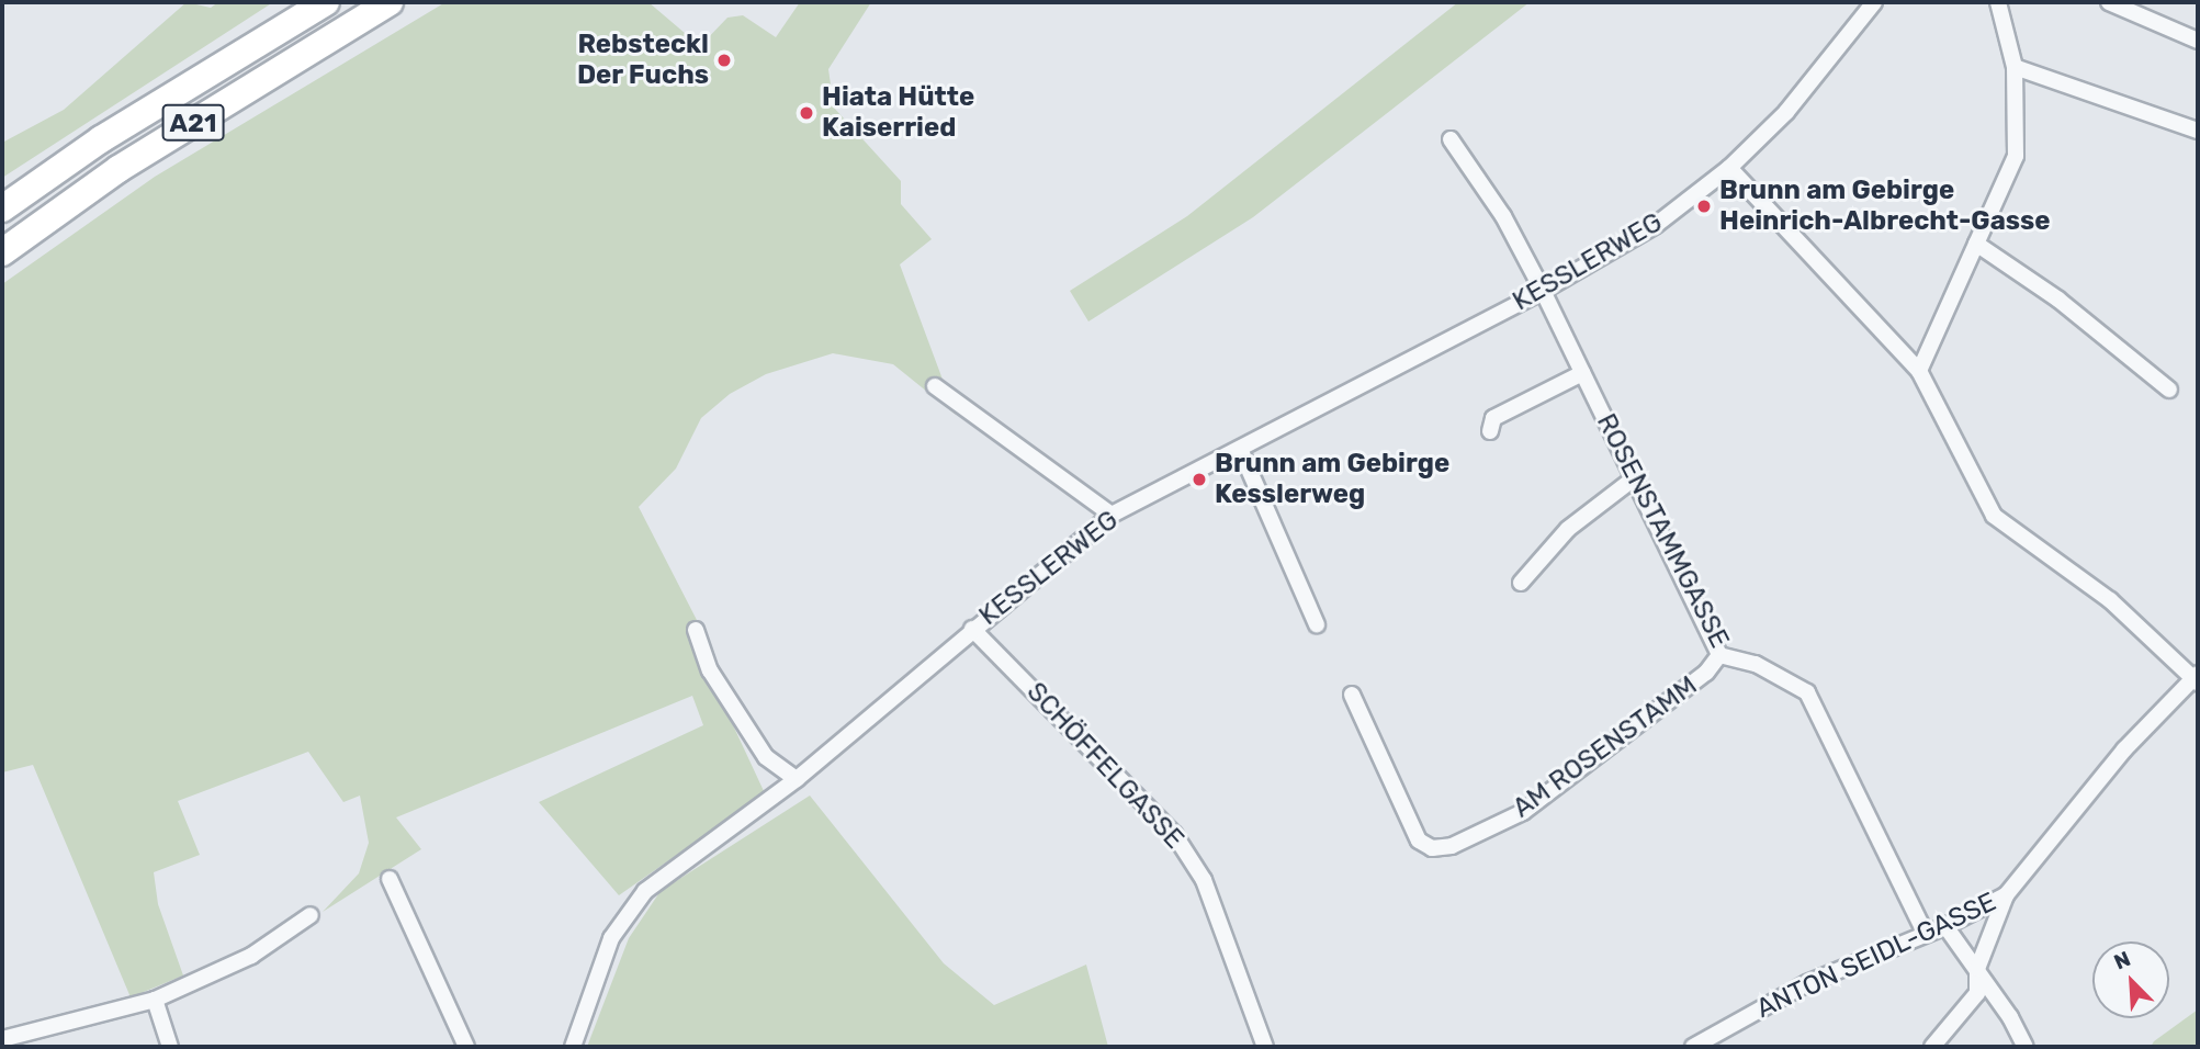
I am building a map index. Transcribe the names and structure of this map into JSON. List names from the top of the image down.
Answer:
{
  "streets": {
    "highway": ["A21"],
    "street": [
      "KESSLERWEG",
      "ROSENSTAMMGASSE",
      "AM ROSENSTAMM",
      "SCHÖFFELGASSE",
      "ANTON SEIDL-GASSE"
    ]
  },
  "crossings": [
    ["KESSLERWEG", "ROSENSTAMMGASSE"],
    ["KESSLERWEG", "SCHÖFFELGASSE"],
    ["ROSENSTAMMGASSE", "AM ROSENSTAMM"],
    ["ROSENSTAMMGASSE", "ANTON SEIDL-GASSE"]
  ],
  "places": [
    "Rebsteckl Der Fuchs",
    "Hiata Hütte Kaiserried",
    "Brunn am Gebirge Heinrich-Albrecht-Gasse",
    "Brunn am Gebirge Kesslerweg"
  ],
  "north": "top left"
}
